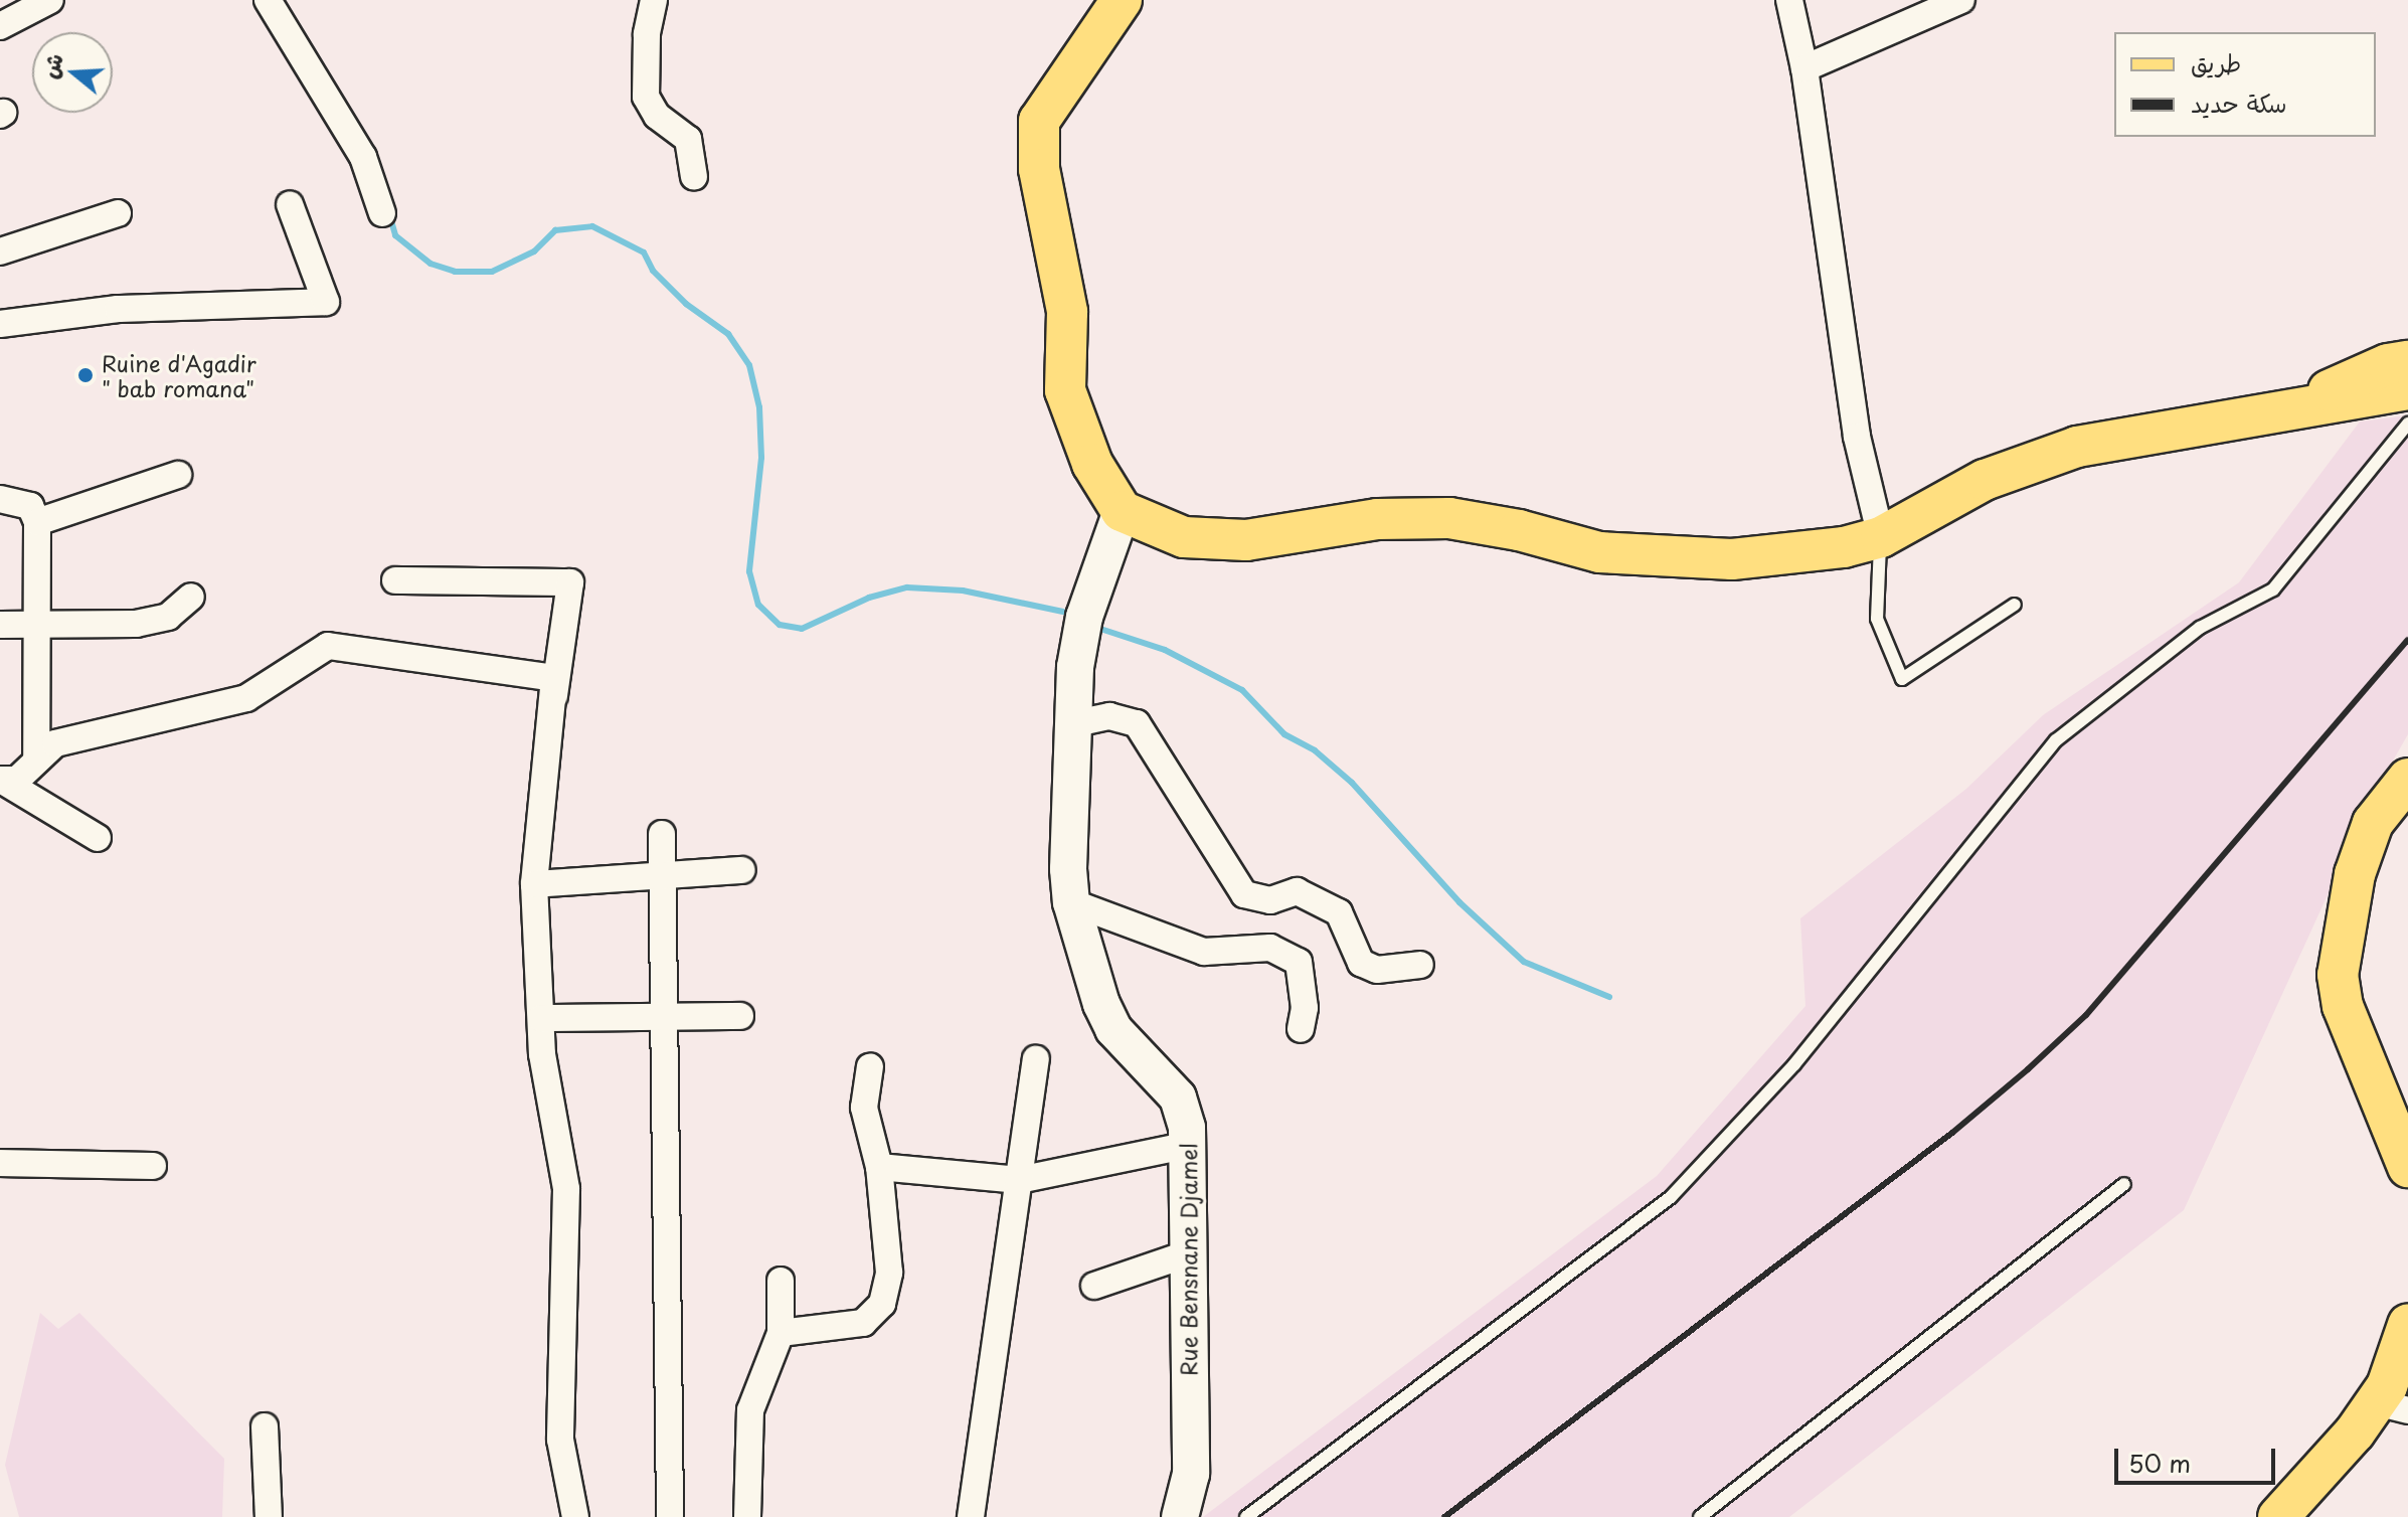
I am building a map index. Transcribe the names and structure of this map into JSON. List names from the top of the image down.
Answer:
{
  "streets": {
    "main road": ["Rue Bensnane Djamel"]
  },
  "places": ["Ruine d'Agadir \" bab romana\""],
  "legend": ["طريق", "سكة حديد"],
  "scale_bar": "50 m",
  "north": "left"
}
